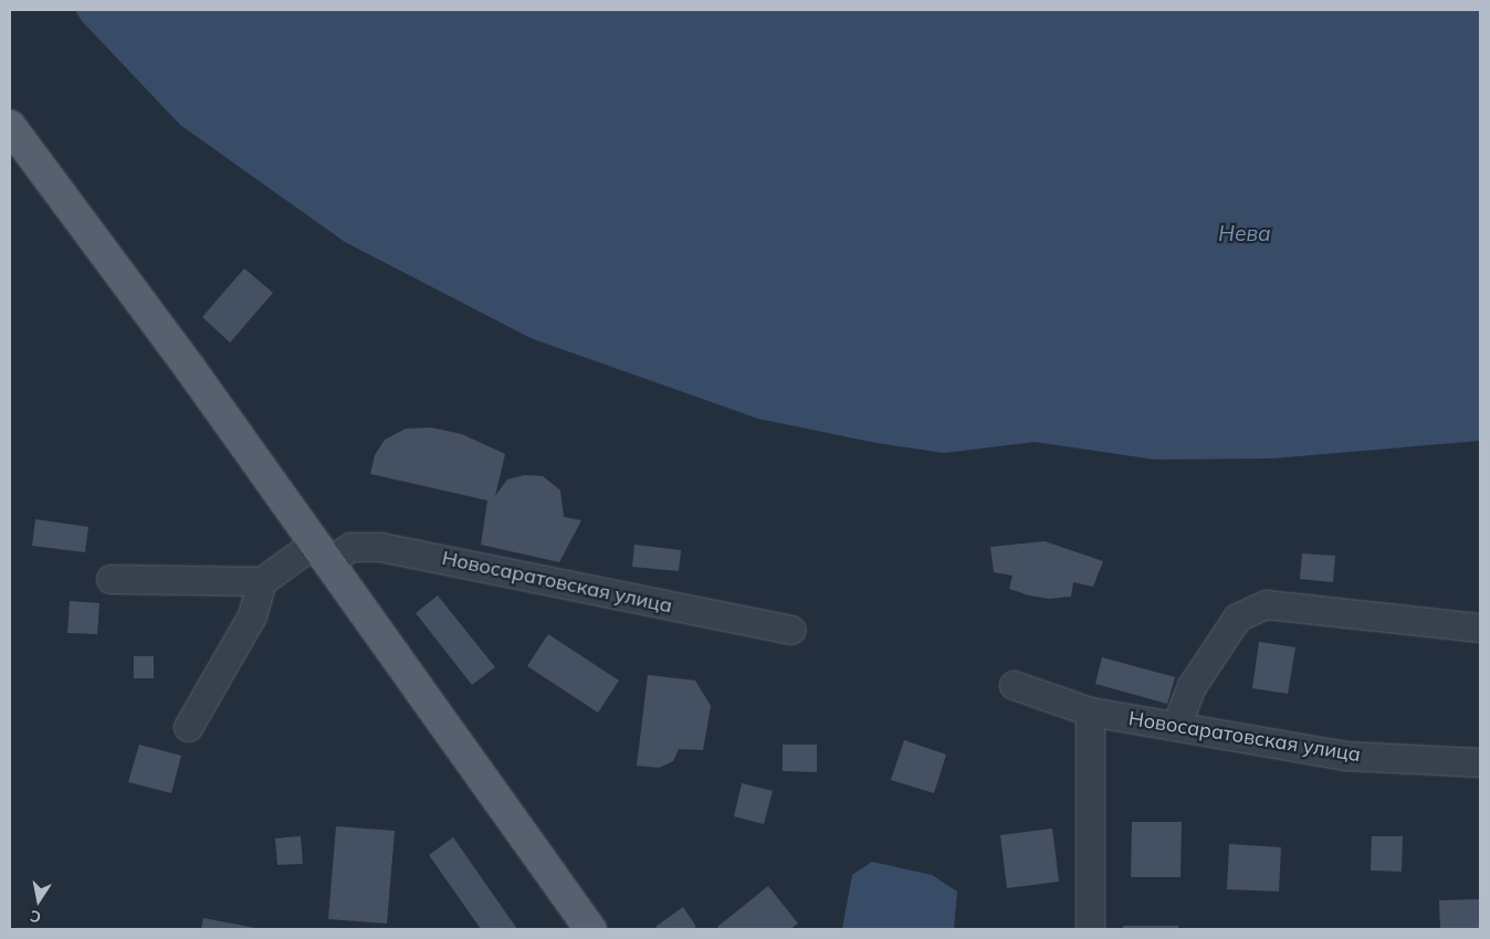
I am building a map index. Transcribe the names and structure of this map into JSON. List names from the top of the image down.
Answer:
{
  "streets": {
    "street": ["Новосаратовская улица"]
  },
  "water": ["Нева"],
  "north": "bottom"
}
